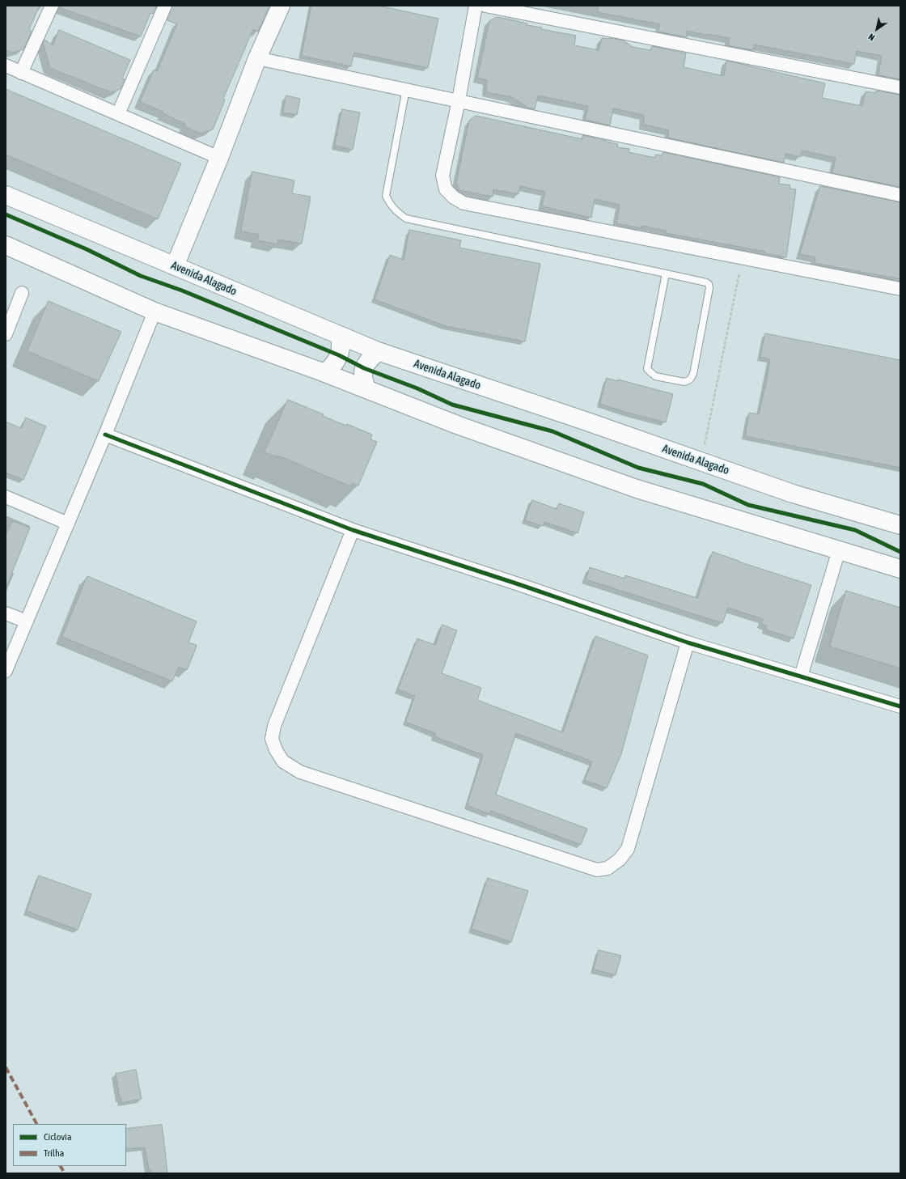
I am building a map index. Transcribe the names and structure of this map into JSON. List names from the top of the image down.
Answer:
{
  "streets": {
    "main road": ["Avenida Alagado"]
  },
  "legend": ["Ciclovia", "Trilha"],
  "north": "bottom left"
}
